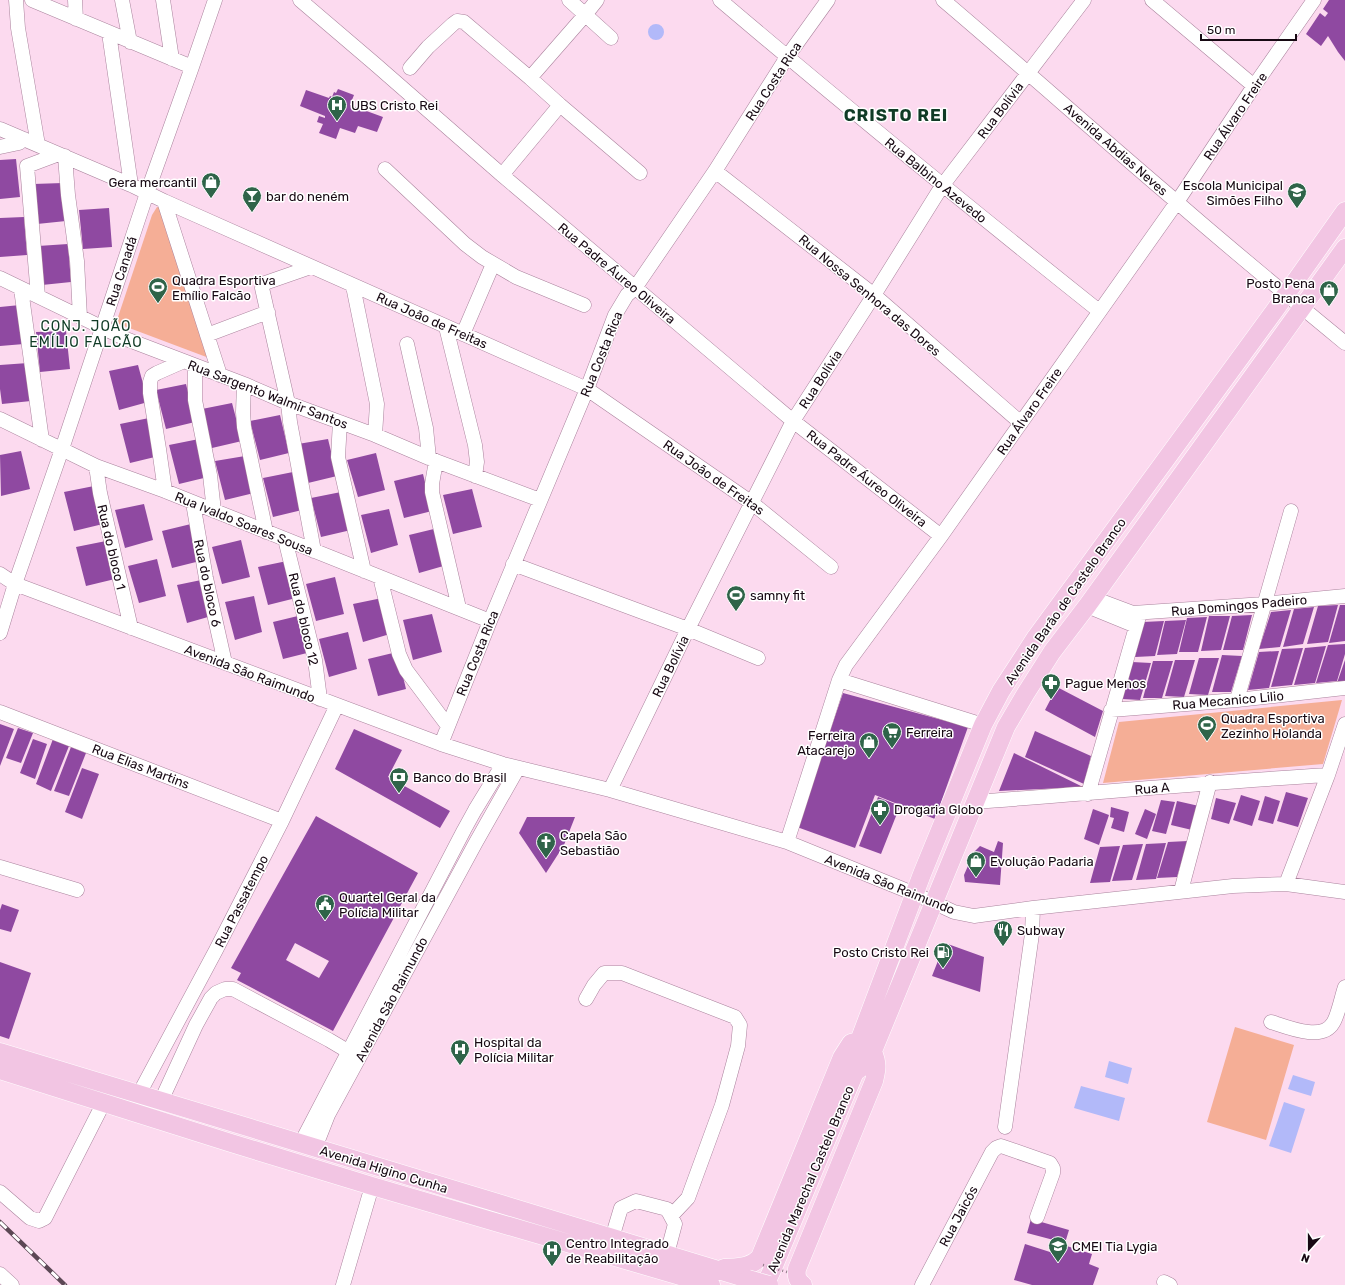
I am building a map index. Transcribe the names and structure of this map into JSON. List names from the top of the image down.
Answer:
{
  "streets": {
    "main road": ["Avenida Barão de Castelo Branco", "Avenida Higino Cunha", "Avenida Marechal Castelo Branco"],
    "street": [
      "Rua Costa Rica",
      "Rua Bolívia",
      "Rua Álvaro Freire",
      "Avenida Abdias Neves",
      "Rua Balbino Azevedo",
      "Rua Canadá",
      "Rua Padre Áureo Oliveira",
      "Rua Nossa Senhora das Dores",
      "Rua João de Freitas",
      "Rua Sargento Walmir Santos",
      "Rua Ivaldo Soares Sousa",
      "Rua do bloco 1",
      "Rua do bloco 6",
      "Rua Domingos Padeiro",
      "Rua do bloco 12",
      "Avenida São Raimundo",
      "Rua Mecanico Lilio",
      "Rua Elias Martins",
      "Rua A",
      "Rua Passatempo",
      "Rua Jaicós"
    ]
  },
  "crossings": [
    ["Rua Costa Rica", "Rua Balbino Azevedo"],
    ["Rua Costa Rica", "Rua Padre Áureo Oliveira"],
    ["Rua Costa Rica", "Rua Nossa Senhora das Dores"],
    ["Rua Costa Rica", "Rua João de Freitas"],
    ["Rua Costa Rica", "Rua Sargento Walmir Santos"],
    ["Rua Costa Rica", "Rua Ivaldo Soares Sousa"],
    ["Rua Costa Rica", "Avenida São Raimundo"],
    ["Rua Bolívia", "Avenida Abdias Neves"],
    ["Rua Bolívia", "Rua Balbino Azevedo"],
    ["Rua Bolívia", "Rua Padre Áureo Oliveira"],
    ["Rua Bolívia", "Rua Nossa Senhora das Dores"],
    ["Rua Bolívia", "Rua João de Freitas"],
    ["Rua Bolívia", "Avenida São Raimundo"],
    ["Rua Álvaro Freire", "Avenida Abdias Neves"],
    ["Rua Álvaro Freire", "Rua Balbino Azevedo"],
    ["Rua Álvaro Freire", "Rua Padre Áureo Oliveira"],
    ["Rua Álvaro Freire", "Rua Nossa Senhora das Dores"],
    ["Rua Álvaro Freire", "Avenida São Raimundo"],
    ["Avenida Abdias Neves", "Avenida Barão de Castelo Branco"],
    ["Rua Canadá", "Rua João de Freitas"],
    ["Rua Canadá", "Rua Sargento Walmir Santos"],
    ["Rua Canadá", "Rua Ivaldo Soares Sousa"],
    ["Rua Canadá", "Avenida São Raimundo"],
    ["Rua Ivaldo Soares Sousa", "Rua do bloco 1"],
    ["Rua Ivaldo Soares Sousa", "Rua do bloco 6"],
    ["Rua Ivaldo Soares Sousa", "Rua do bloco 12"],
    ["Rua do bloco 1", "Avenida São Raimundo"],
    ["Rua do bloco 6", "Avenida São Raimundo"],
    ["Avenida Barão de Castelo Branco", "Avenida São Raimundo"],
    ["Avenida Barão de Castelo Branco", "Rua A"],
    ["Avenida Barão de Castelo Branco", "Avenida Marechal Castelo Branco"],
    ["Rua do bloco 12", "Avenida São Raimundo"],
    ["Avenida São Raimundo", "Rua Passatempo"],
    ["Avenida São Raimundo", "Avenida Higino Cunha"],
    ["Rua Elias Martins", "Rua Passatempo"],
    ["Rua Passatempo", "Avenida Higino Cunha"]
  ],
  "districts": ["CRISTO REI", "CONJ. JOÃO EMÍLIO FALCÃO"],
  "places": {
    "hospital": ["UBS Cristo Rei", "Hospital da Polícia Militar", "Centro Integrado de Reabilitação"],
    "shop": [
      "Gera mercantil",
      "Posto Pena Branca",
      "Ferreira Atacarejo",
      "Evolução Padaria"
    ],
    "school or university": ["Escola Municipal Simões Filho", "CMEI Tia Lygia"],
    "bar": ["bar do neném"],
    "sports": ["Quadra Esportiva Emílio Falcão", "samny fit", "Quadra Esportiva Zezinho Holanda"],
    "pharmacy": ["Pague Menos", "Drogaria Globo"],
    "supermarket": ["Ferreira"],
    "bank": ["Banco do Brasil"],
    "church": ["Capela São Sebastião"],
    "public building": ["Quartel Geral da Polícia Militar"],
    "restaurant": ["Subway"],
    "fuel station": ["Posto Cristo Rei"]
  },
  "scale_bar": "50 m",
  "north": "bottom"
}
